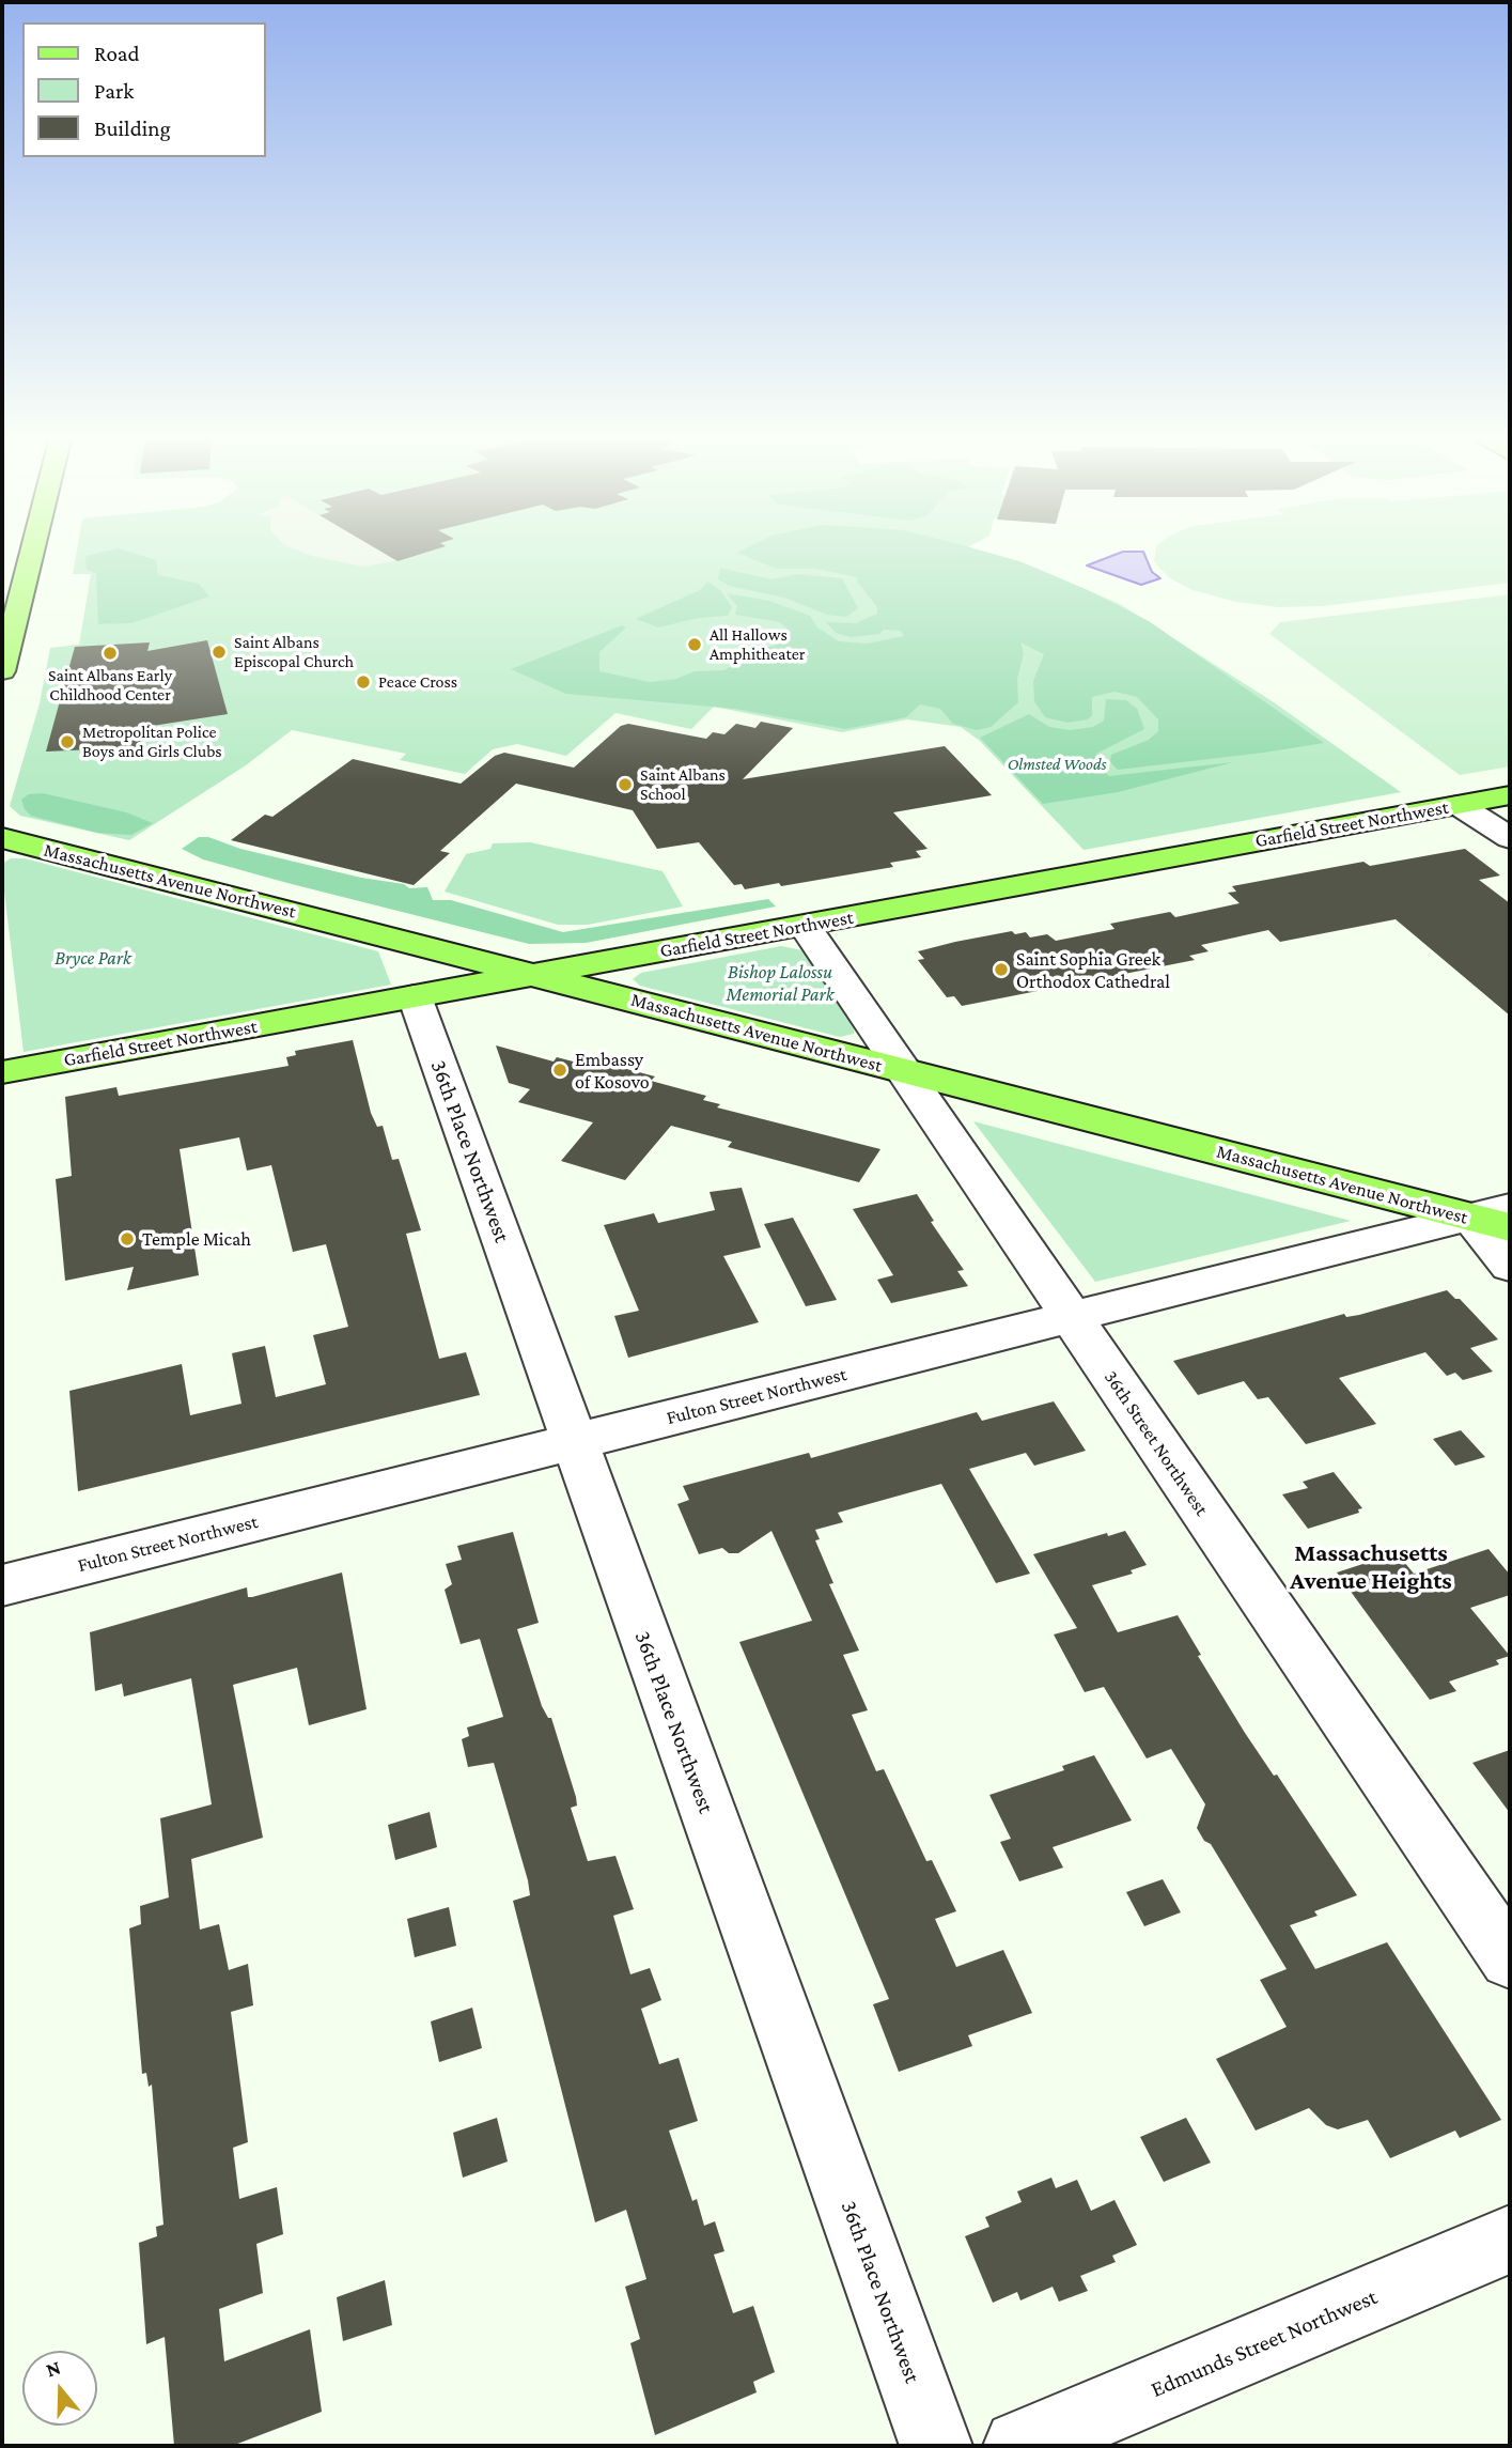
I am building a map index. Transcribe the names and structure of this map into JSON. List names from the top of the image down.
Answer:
{
  "streets": {
    "main road": ["Garfield Street Northwest", "Massachusetts Avenue Northwest"],
    "street": [
      "36th Place Northwest",
      "Fulton Street Northwest",
      "36th Street Northwest",
      "Edmunds Street Northwest"
    ]
  },
  "crossings": [
    ["Garfield Street Northwest", "Massachusetts Avenue Northwest"],
    ["Garfield Street Northwest", "36th Place Northwest"],
    ["Garfield Street Northwest", "36th Street Northwest"],
    ["Massachusetts Avenue Northwest", "Fulton Street Northwest"],
    ["Massachusetts Avenue Northwest", "36th Street Northwest"],
    ["36th Place Northwest", "Fulton Street Northwest"],
    ["Fulton Street Northwest", "36th Street Northwest"]
  ],
  "districts": ["Massachusetts Avenue Heights"],
  "parks": ["Olmsted Woods", "Bryce Park", "Bishop Lalossu Memorial Park"],
  "places": [
    "All Hallows Amphitheater",
    "Saint Albans Episcopal Church",
    "Saint Albans Early Childhood Center",
    "Peace Cross",
    "Metropolitan Police Boys and Girls Clubs",
    "Saint Albans School",
    "Saint Sophia Greek Orthodox Cathedral",
    "Embassy of Kosovo",
    "Temple Micah"
  ],
  "legend": ["Road", "Park", "Building"],
  "north": "top"
}
